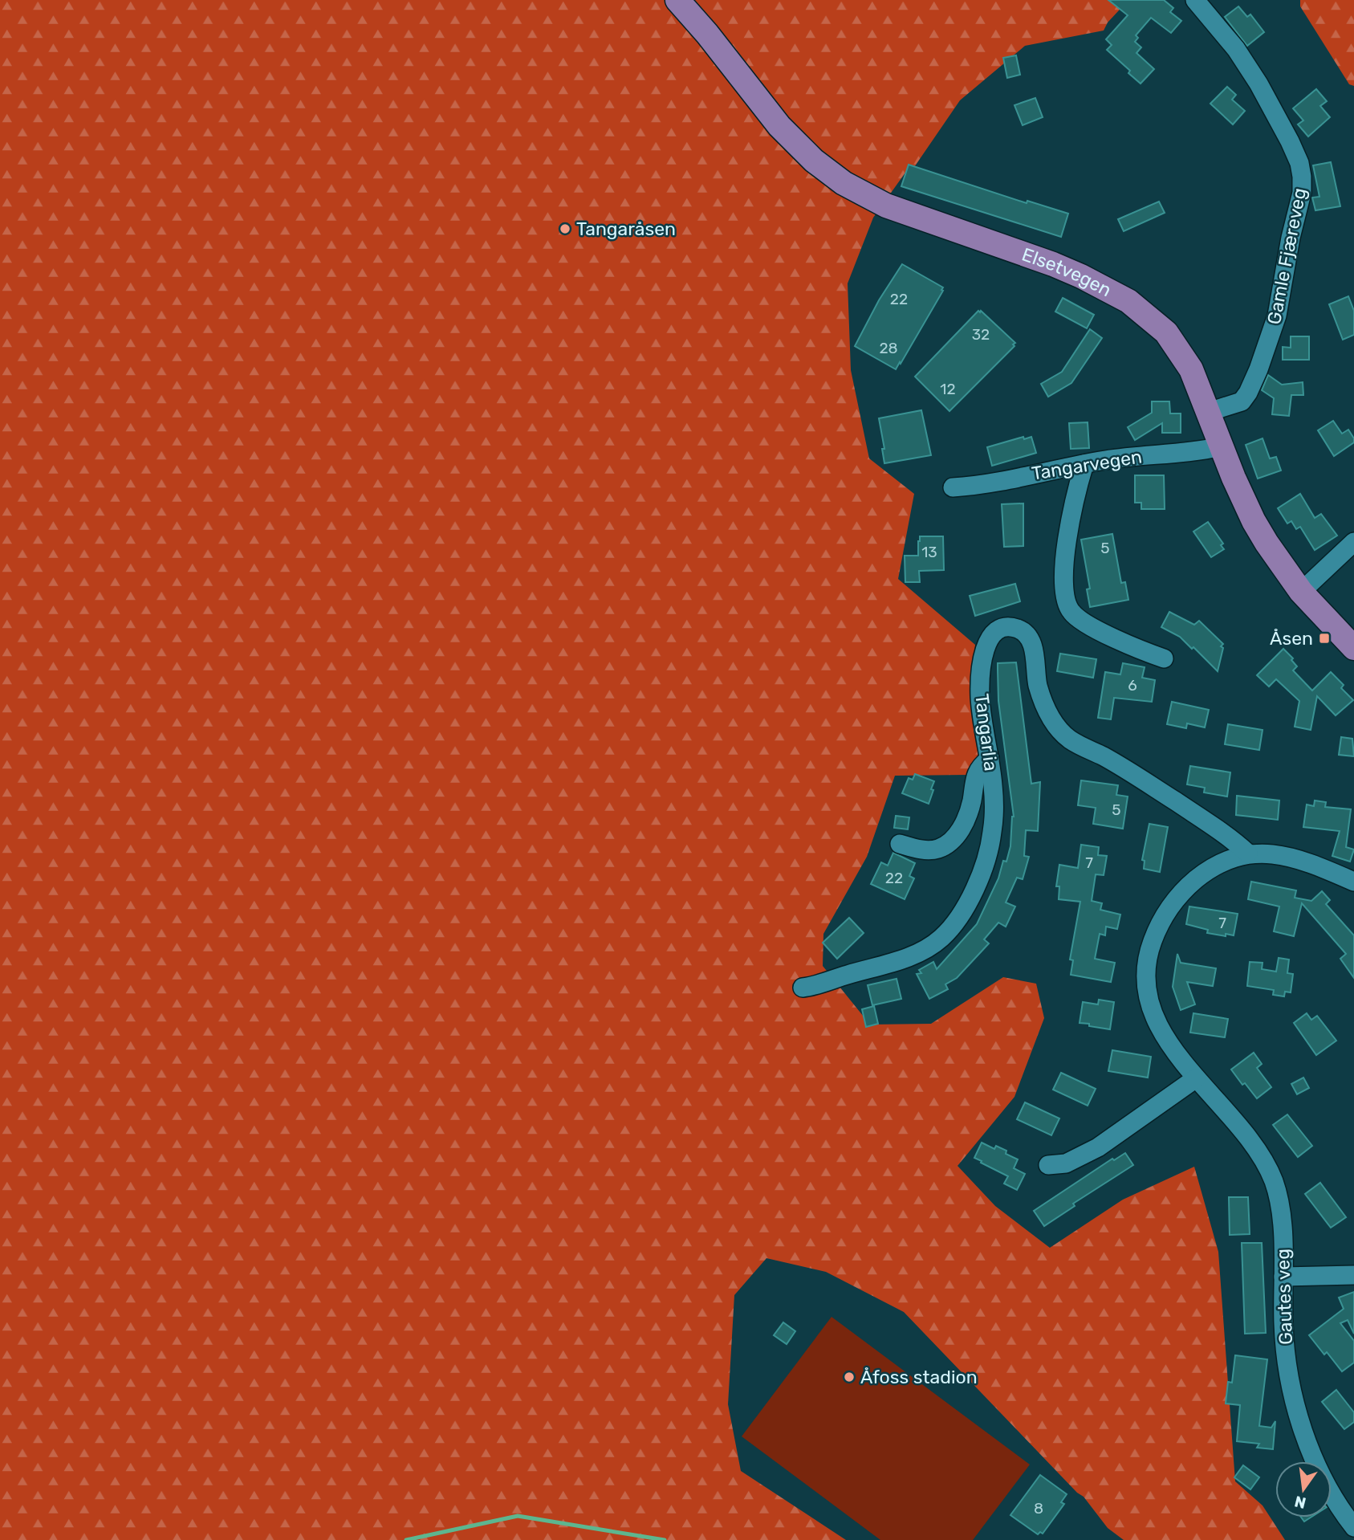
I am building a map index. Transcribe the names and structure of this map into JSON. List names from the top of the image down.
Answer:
{
  "streets": {
    "main road": ["Elsetvegen"],
    "street": [
      "Gamle Fjæreveg",
      "Tangarvegen",
      "Tangarlia",
      "Gautes veg"
    ]
  },
  "crossings": [
    ["Gamle Fjæreveg", "Elsetvegen"],
    ["Elsetvegen", "Tangarvegen"],
    ["Tangarlia", "Gautes veg"]
  ],
  "places": {
    "other": ["Tangaråsen", "Åfoss stadion"],
    "transit": ["Åsen"]
  },
  "house_numbers": [
    "22",
    "32",
    "28",
    "12",
    "5",
    "13",
    "6",
    "5",
    "7",
    "22",
    "7",
    "8"
  ],
  "north": "bottom"
}
